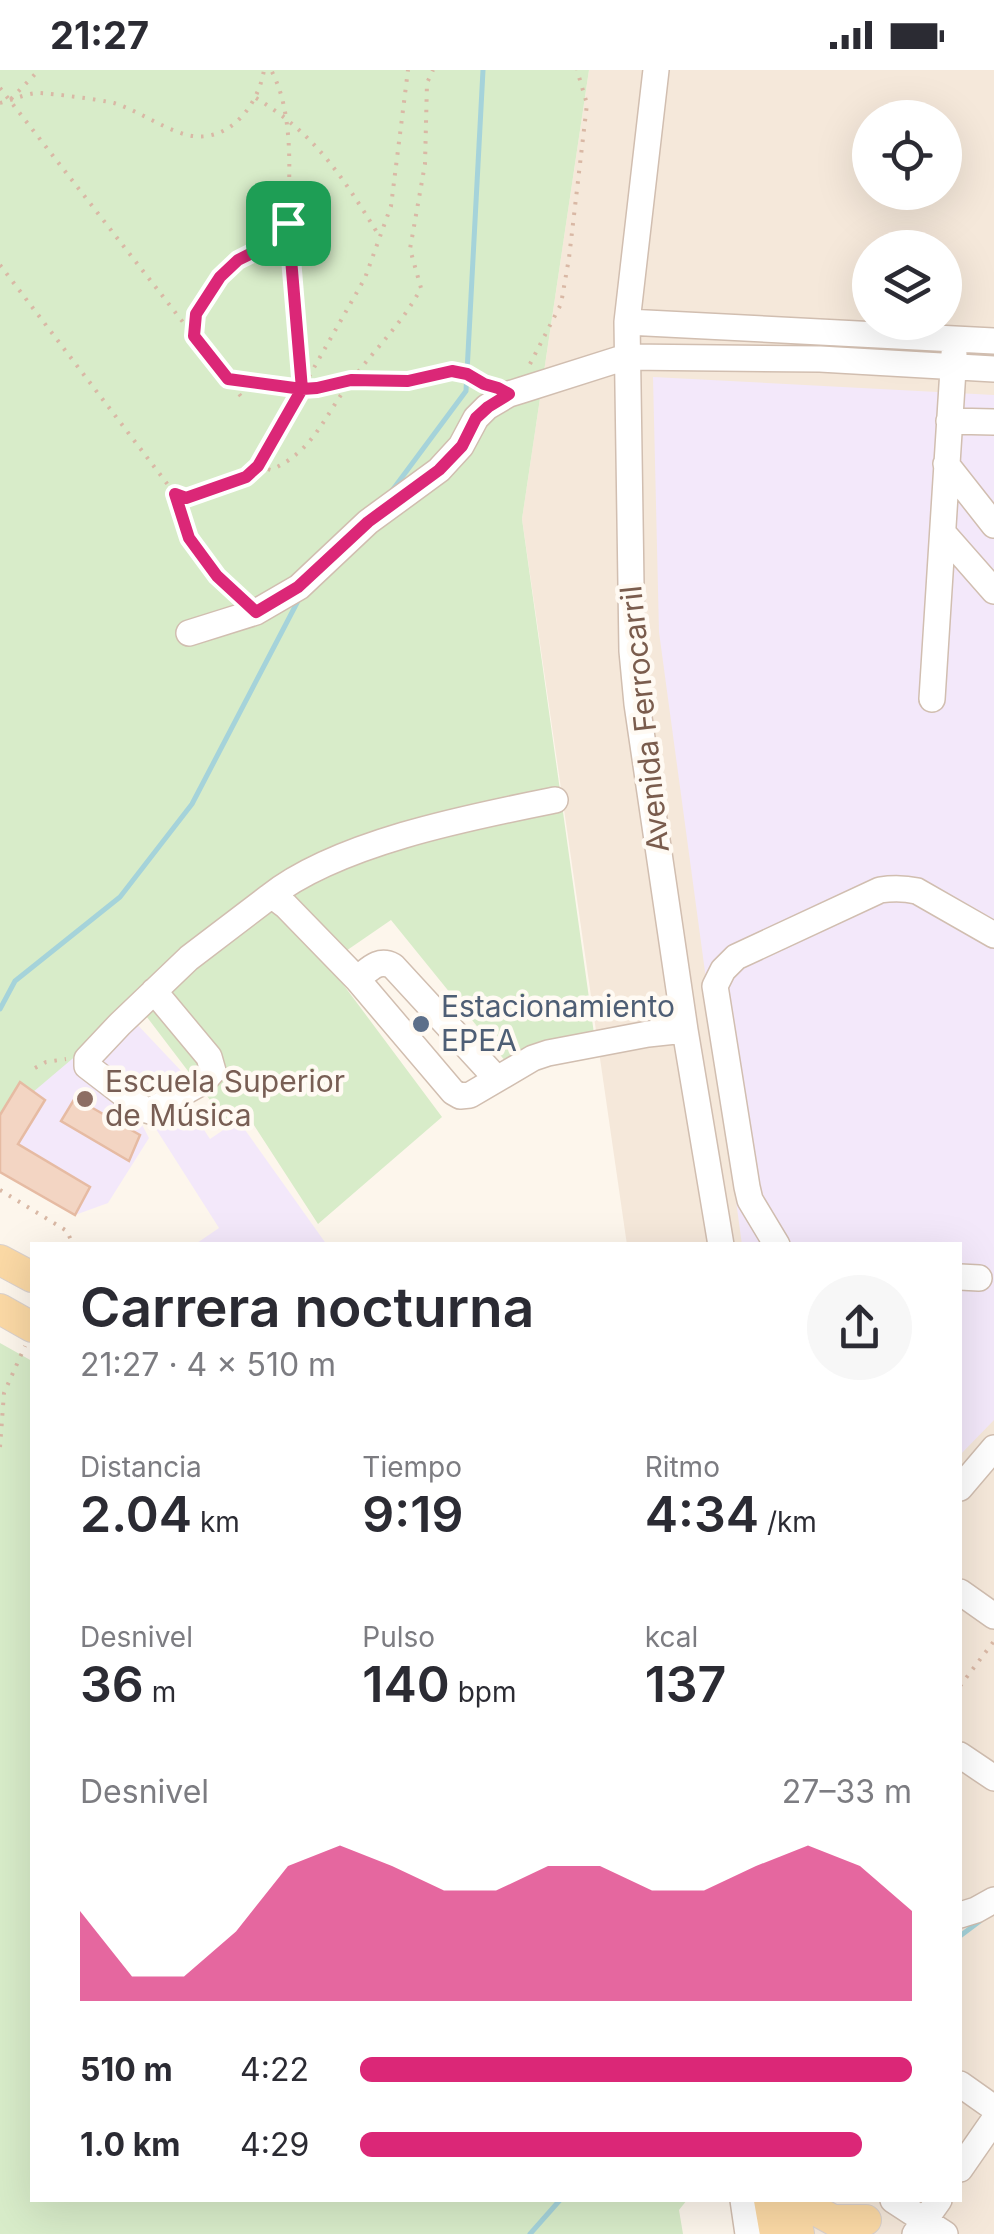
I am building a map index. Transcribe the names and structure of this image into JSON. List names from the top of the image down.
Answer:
{
  "streets": {
    "street": ["Avenida Ferrocarril"]
  },
  "places": ["Estacionamiento EPEA", "Escuela Superior de Música"],
  "page": {
    "status": "21:27",
    "heading": ["Carrera nocturna", "21:27 · 4 × 510 m"],
    "stats": [
      ["Distancia", "2.04 km"],
      ["Tiempo", "9:19"],
      ["Ritmo", "4:34 /km"],
      ["Desnivel", "36 m"],
      ["Pulso", "140 bpm"],
      ["kcal", "137"]
    ],
    "chart": ["Desnivel", "27–33 m"],
    "list": [
      {
        "name": "510 m",
        "note": "4:22"
      },
      {
        "name": "1.0 km",
        "note": "4:29"
      }
    ]
  }
}
